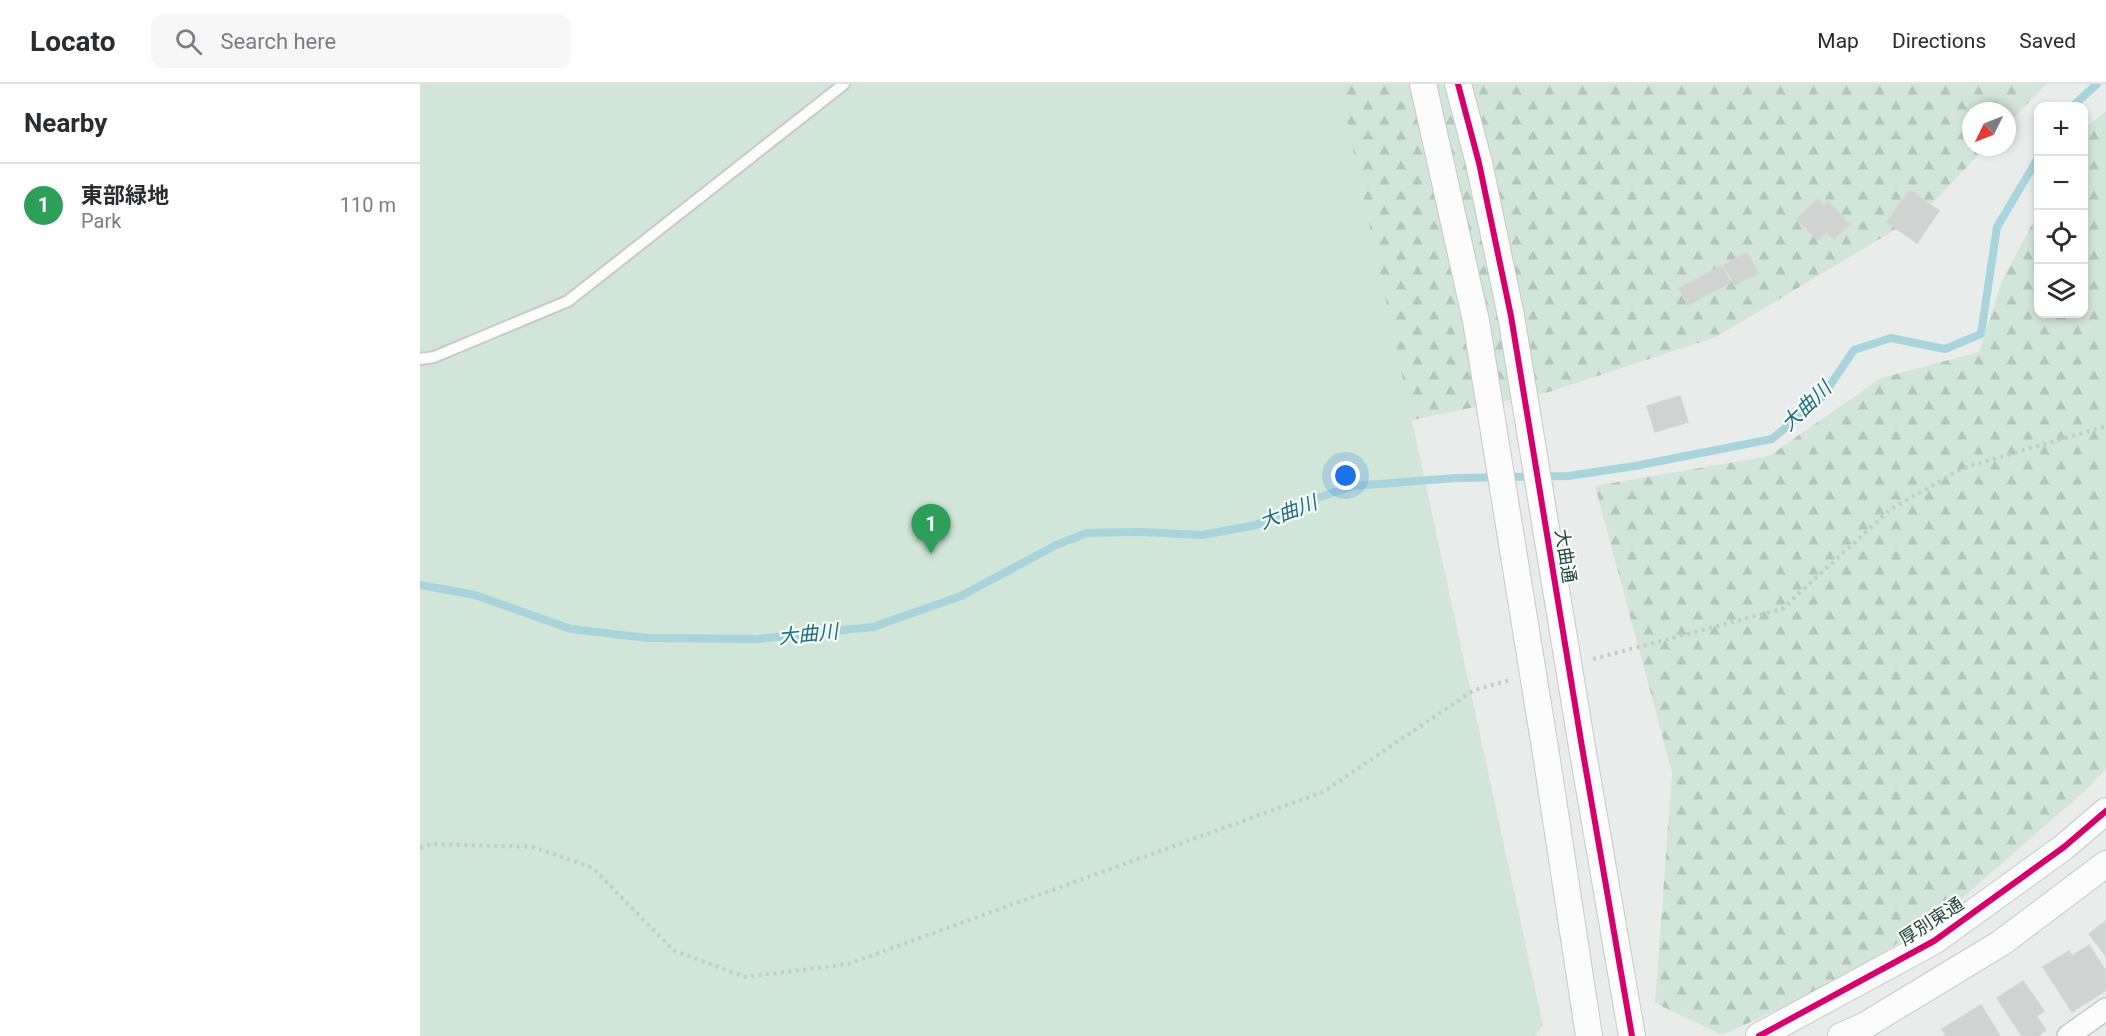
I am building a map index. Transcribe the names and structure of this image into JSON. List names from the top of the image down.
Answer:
{
  "streets": {
    "street": ["大曲通", "厚別東通"]
  },
  "water": ["大曲川"],
  "north": "bottom left",
  "page": {
    "header": "Locato",
    "search": "Search here",
    "nav": ["Map", "Directions", "Saved"],
    "heading": "Nearby",
    "map_buttons": ["+", "−"],
    "list": [
      {
        "mark": "1",
        "name": "東部緑地",
        "note": "Park",
        "value": "110 m"
      }
    ],
    "pins": "1"
  }
}
